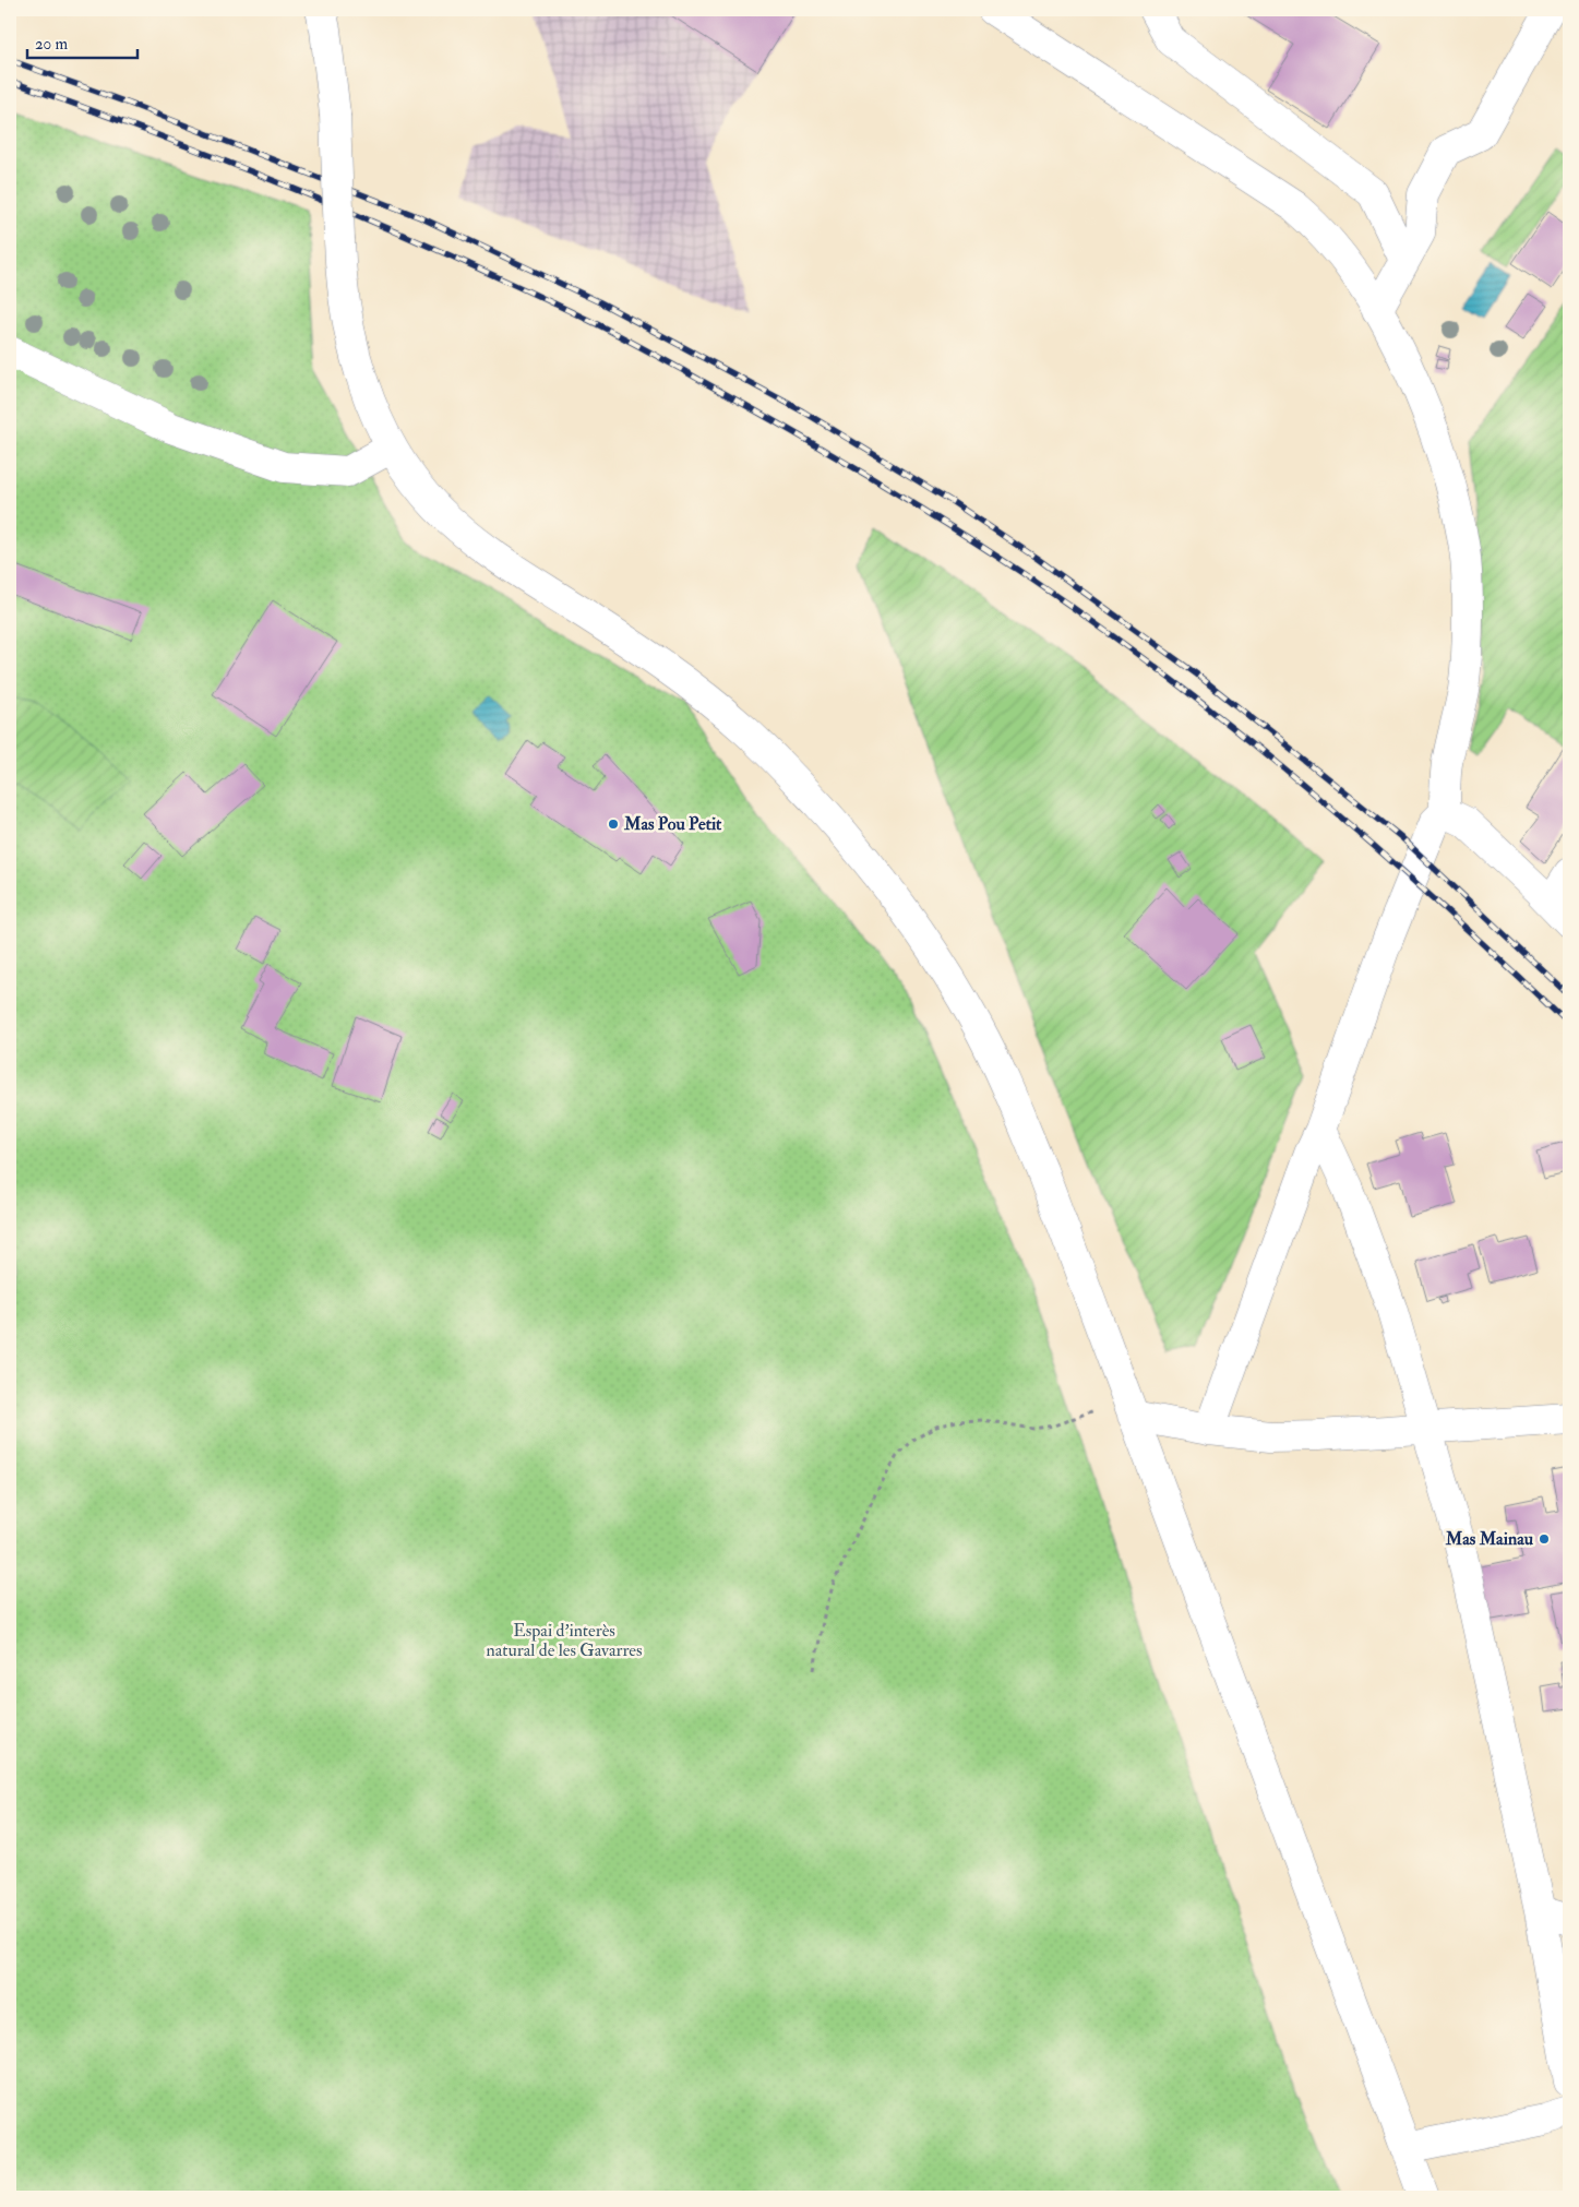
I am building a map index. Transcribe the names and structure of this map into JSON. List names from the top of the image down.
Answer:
{
  "parks": ["Espai d'interès natural de les Gavarres"],
  "places": ["Mas Pou Petit", "Mas Mainau"],
  "scale_bar": "20 m"
}
